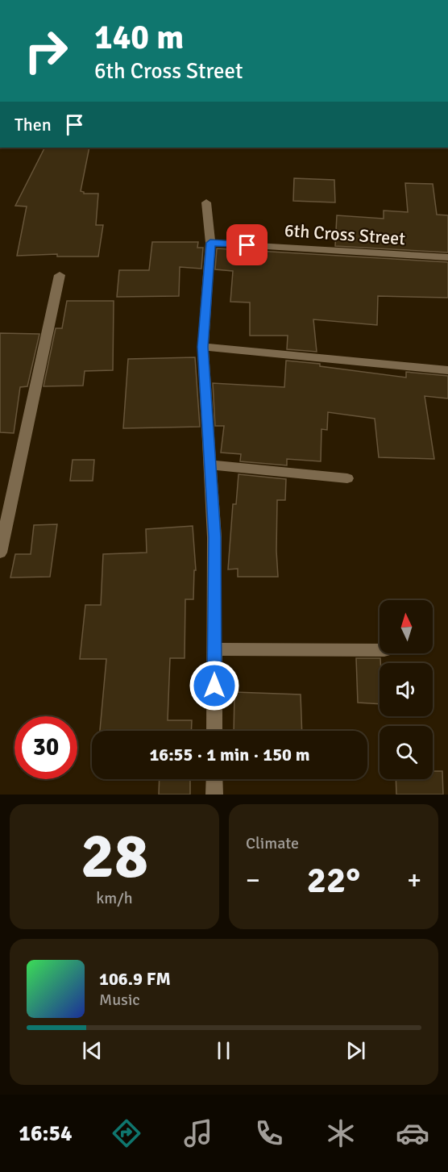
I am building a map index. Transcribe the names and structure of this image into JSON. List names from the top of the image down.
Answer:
{
  "streets": {
    "street": ["6th Cross Street"]
  },
  "north": "top",
  "page": {
    "turn": ["140 m", "6th Cross Street"],
    "then": "Then",
    "limit": "30",
    "trip": "16:55 · 1 min · 150 m",
    "tile": [
      ["28", "km/h"],
      "Climate"
    ],
    "heat": ["−", "22°", "+"],
    "song": ["106.9 FM", "Music"],
    "tabs": "16:54"
  }
}
